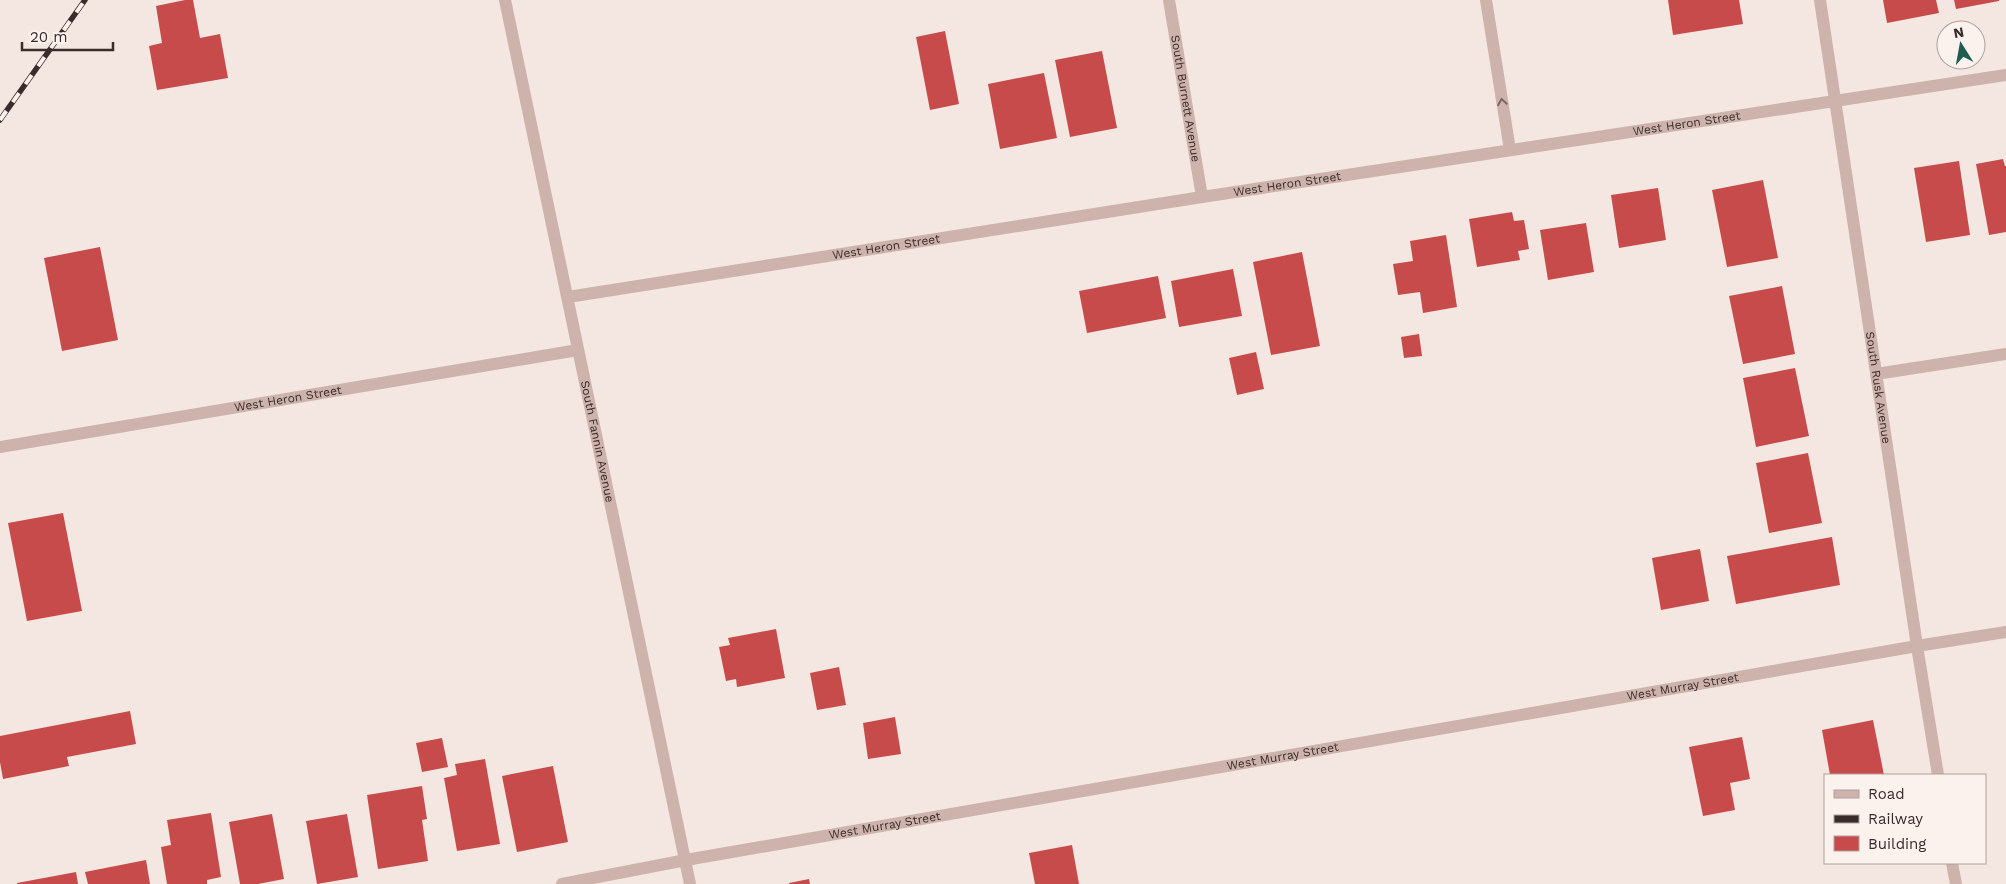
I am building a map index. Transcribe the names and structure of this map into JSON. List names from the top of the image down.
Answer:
{
  "streets": {
    "street": [
      "South Burnett Avenue",
      "West Heron Street",
      "South Rusk Avenue",
      "South Fannin Avenue",
      "West Murray Street"
    ]
  },
  "crossings": [
    ["South Burnett Avenue", "West Heron Street"],
    ["West Heron Street", "South Rusk Avenue"],
    ["West Heron Street", "South Fannin Avenue"],
    ["South Rusk Avenue", "West Murray Street"],
    ["South Fannin Avenue", "West Murray Street"]
  ],
  "legend": ["Road", "Railway", "Building"],
  "scale_bar": "20 m",
  "north": "top"
}
